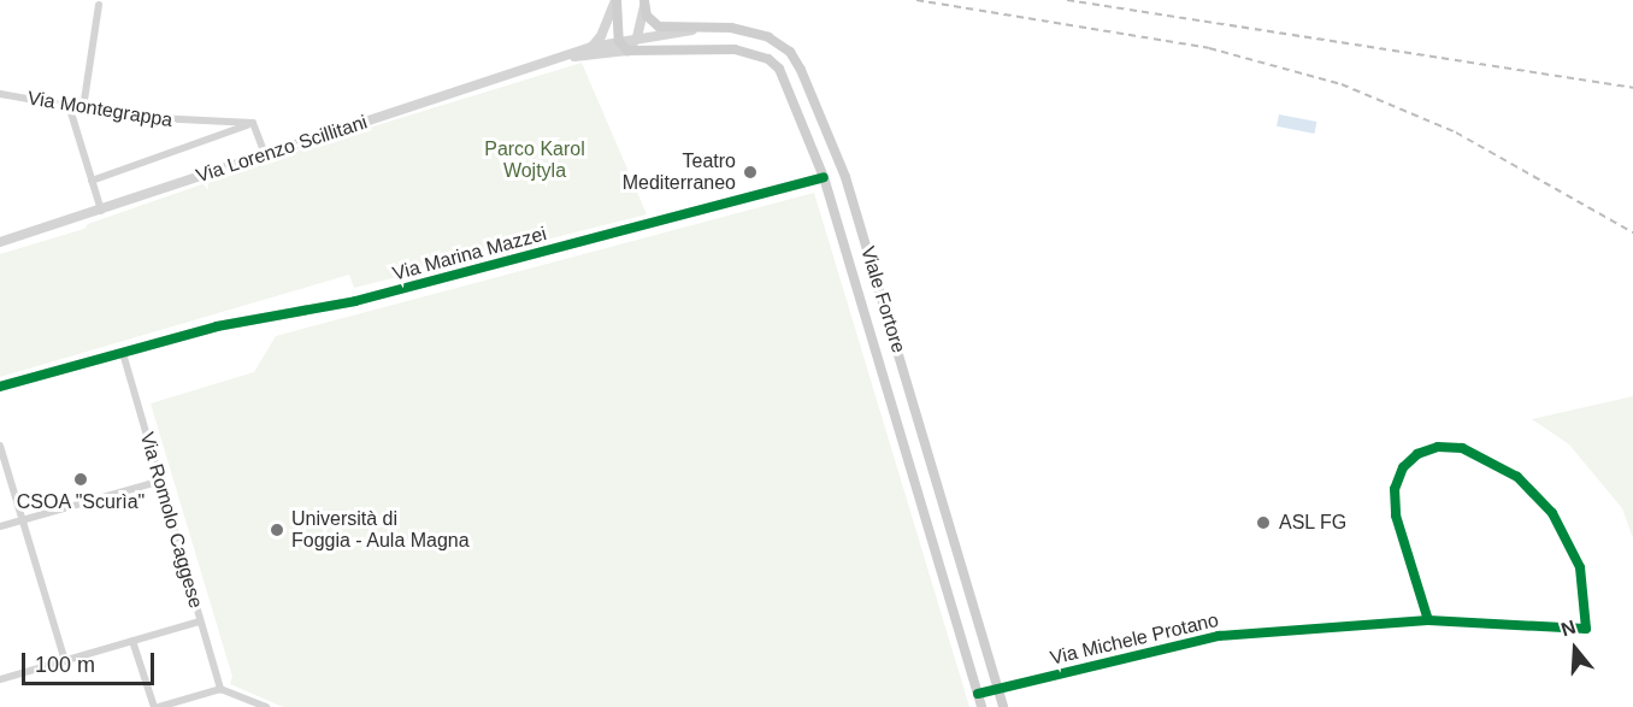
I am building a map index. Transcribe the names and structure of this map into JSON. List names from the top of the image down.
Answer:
{
  "streets": {
    "main road": ["Viale Fortore"],
    "street": [
      "Via Montegrappa",
      "Via Lorenzo Scillitani",
      "Via Marina Mazzei",
      "Via Romolo Caggese",
      "Via Michele Protano"
    ]
  },
  "crossings": [
    ["Via Montegrappa", "Via Lorenzo Scillitani"],
    ["Via Lorenzo Scillitani", "Viale Fortore"],
    ["Via Marina Mazzei", "Viale Fortore"],
    ["Via Marina Mazzei", "Via Romolo Caggese"],
    ["Viale Fortore", "Via Michele Protano"]
  ],
  "parks": ["Parco Karol Wojtyla"],
  "places": [
    "Teatro Mediterraneo",
    "CSOA \"Scurìa\"",
    "ASL FG",
    "Università di Foggia - Aula Magna"
  ],
  "scale_bar": "100 m",
  "north": "top"
}
